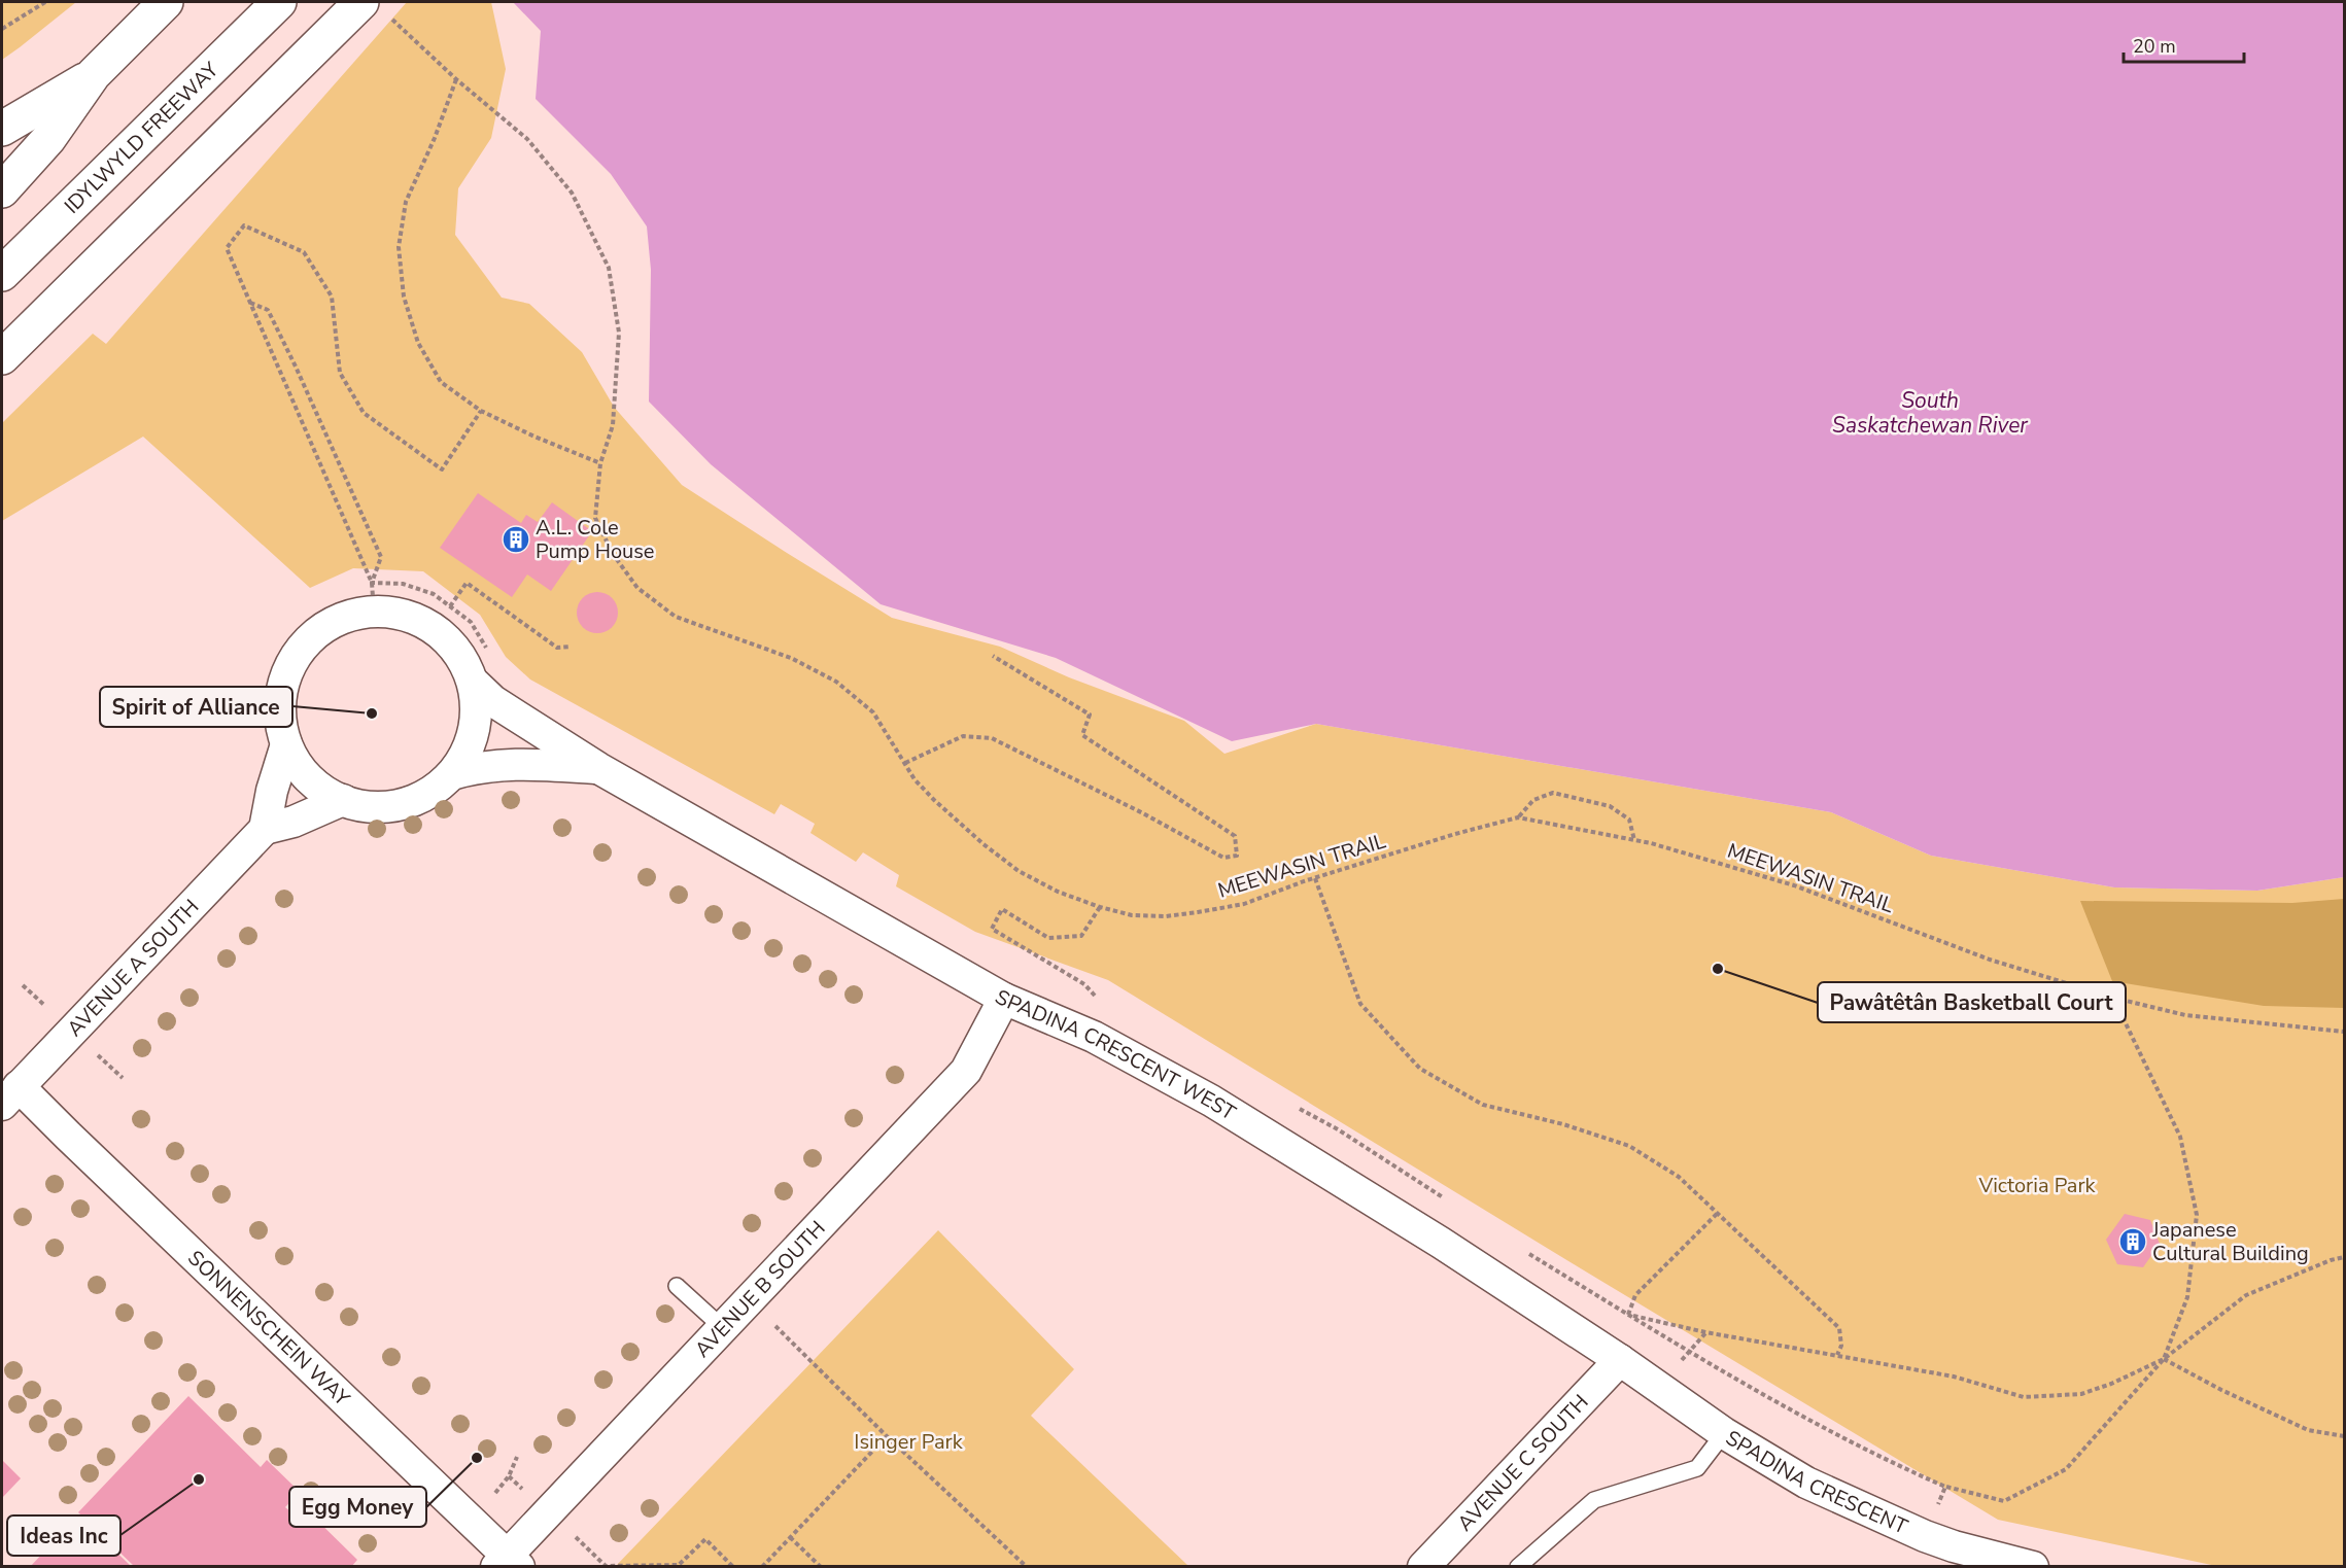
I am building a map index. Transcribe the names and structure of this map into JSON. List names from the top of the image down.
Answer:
{
  "streets": {
    "highway": ["IDYLWYLD FREEWAY"],
    "street": [
      "AVENUE A SOUTH",
      "SPADINA CRESCENT WEST",
      "AVENUE B SOUTH",
      "SONNENSCHEIN WAY",
      "AVENUE C SOUTH",
      "SPADINA CRESCENT"
    ],
    "path": ["MEEWASIN TRAIL"]
  },
  "crossings": [
    ["AVENUE A SOUTH", "SONNENSCHEIN WAY"],
    ["SPADINA CRESCENT WEST", "AVENUE B SOUTH"],
    ["SPADINA CRESCENT WEST", "AVENUE C SOUTH"],
    ["SPADINA CRESCENT WEST", "SPADINA CRESCENT"],
    ["AVENUE B SOUTH", "SONNENSCHEIN WAY"],
    ["AVENUE C SOUTH", "SPADINA CRESCENT"]
  ],
  "water": ["South Saskatchewan River"],
  "parks": ["Victoria Park", "Isinger Park"],
  "places": {
    "building": ["A.L. Cole Pump House", "Japanese Cultural Building"],
    "other": [
      "Spirit of Alliance",
      "Pawâtêtân Basketball Court",
      "Egg Money",
      "Ideas Inc"
    ]
  },
  "scale_bar": "20 m"
}
